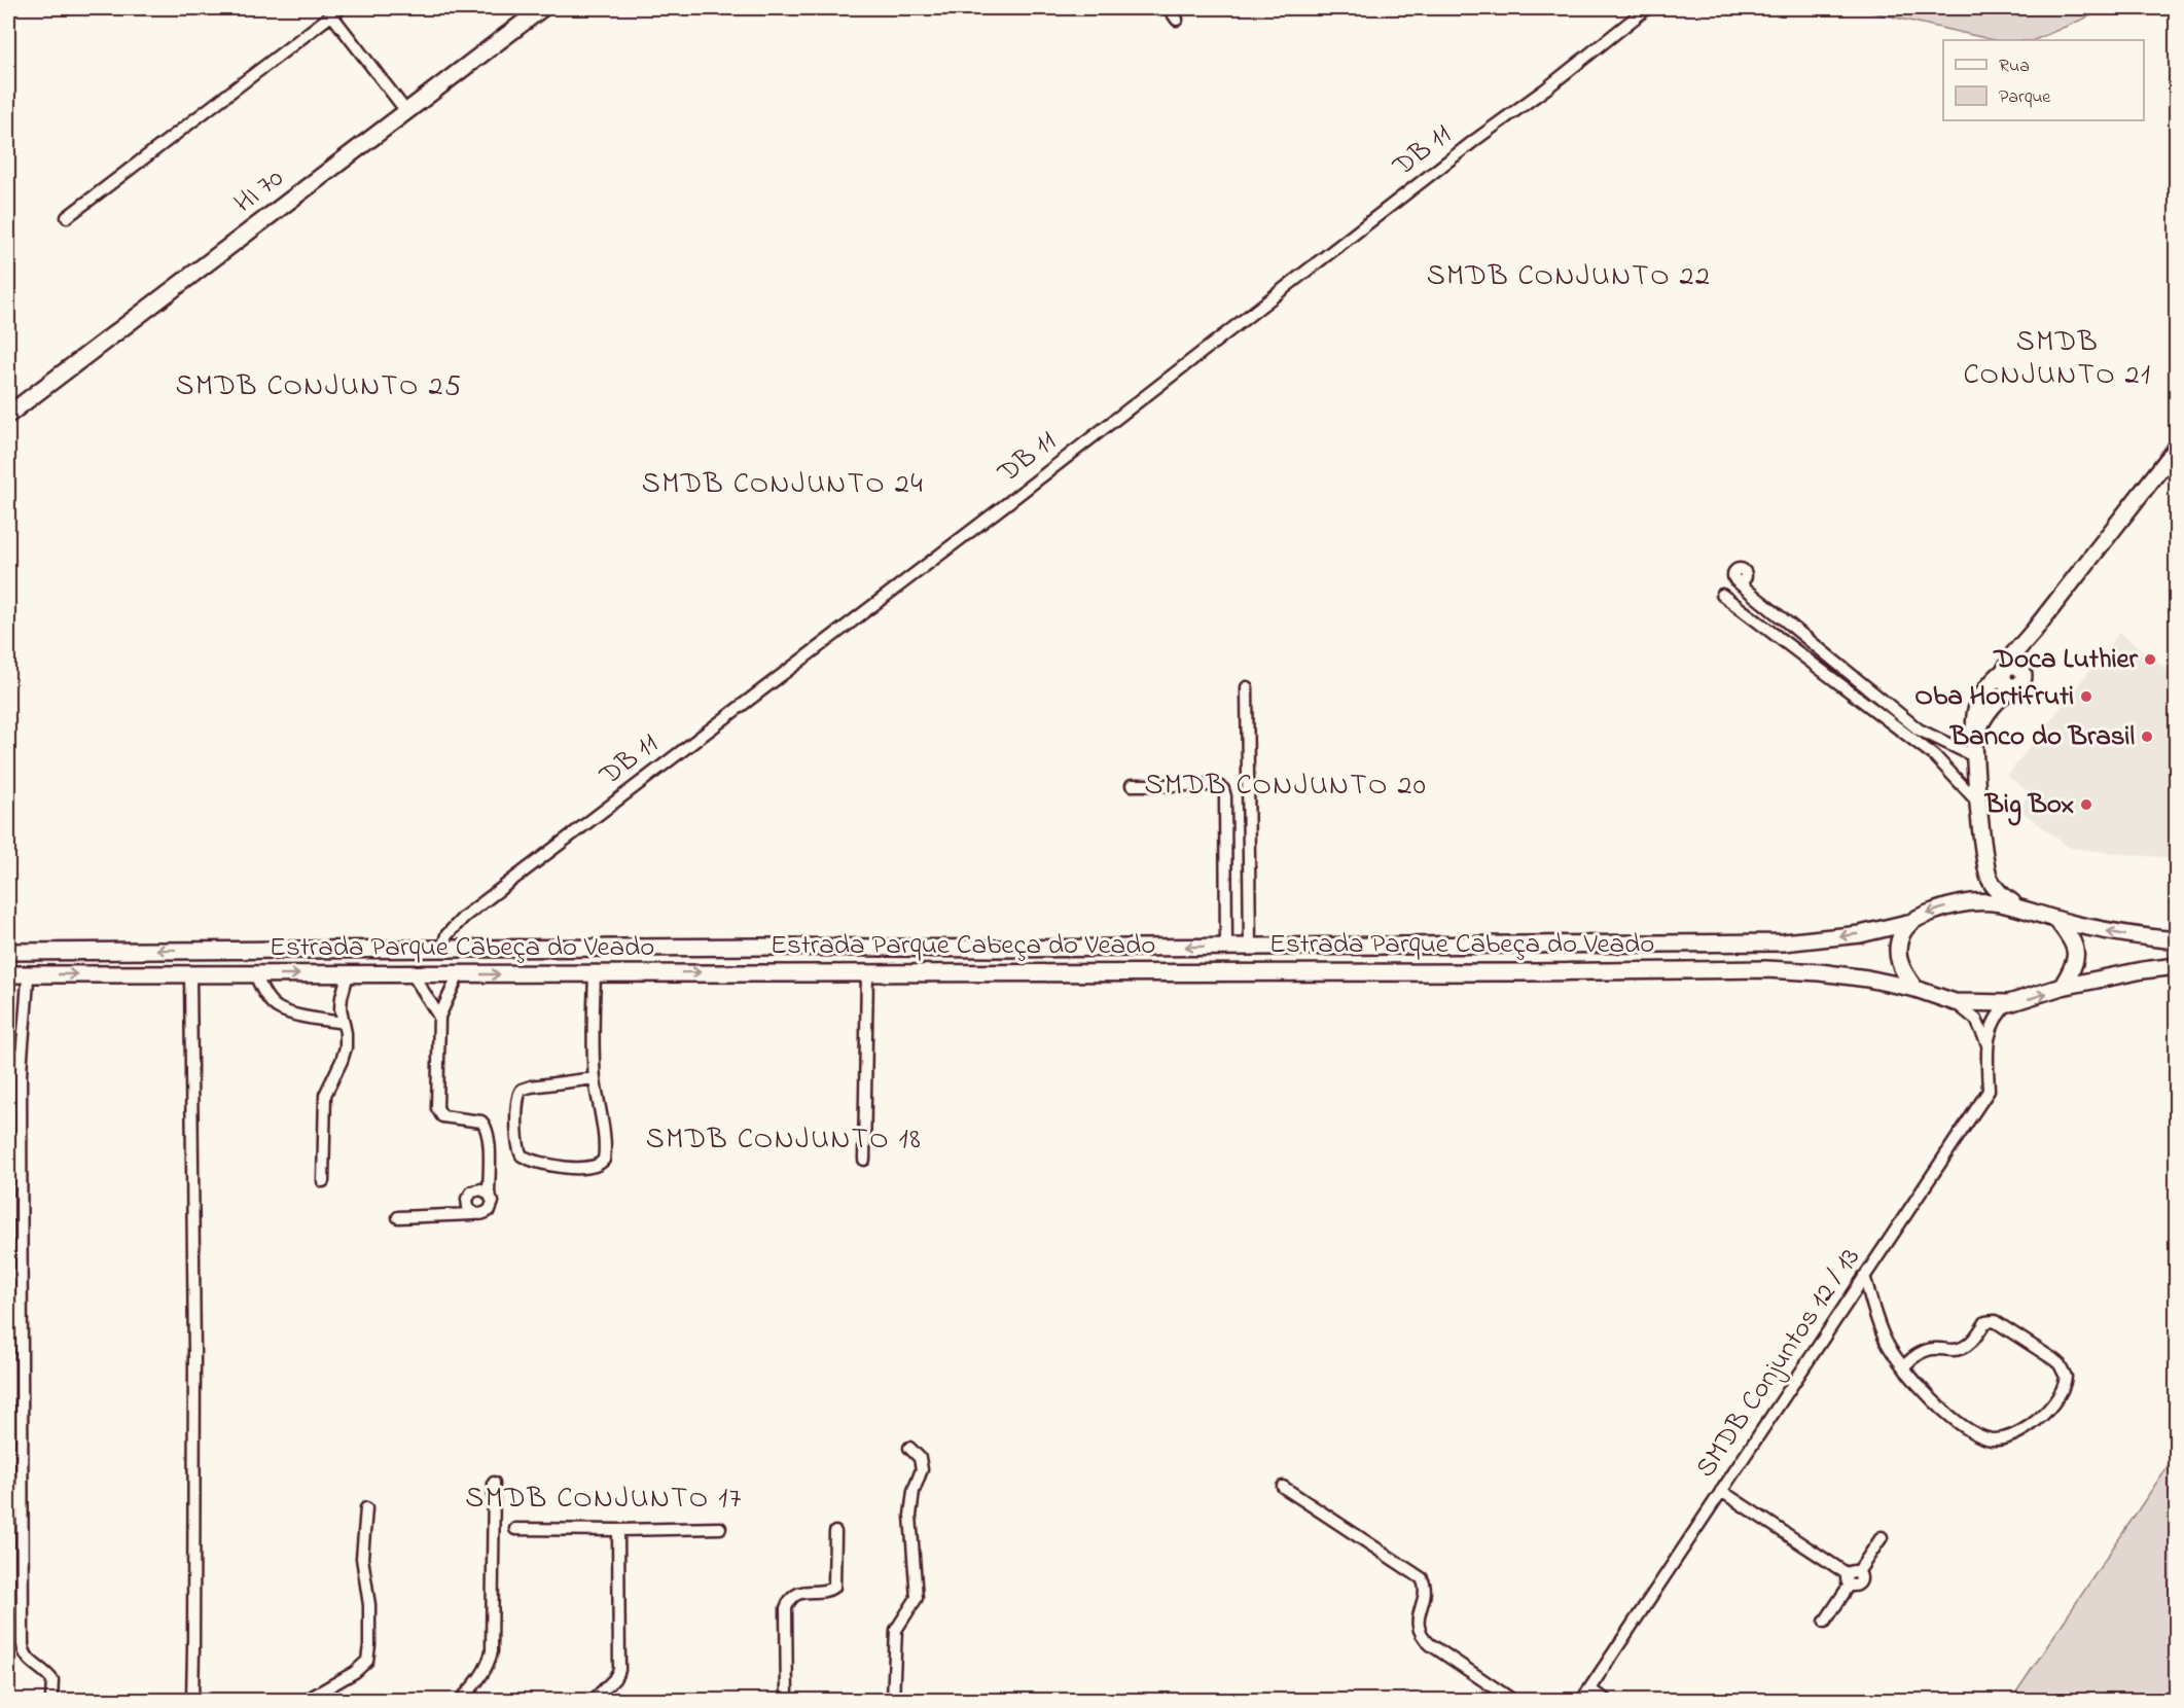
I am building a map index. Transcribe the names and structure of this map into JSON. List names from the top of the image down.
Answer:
{
  "streets": {
    "main road": ["HI 70", "Estrada Parque Cabeça do Veado"],
    "street": ["DB 11", "SMDB Conjuntos 12 / 13"]
  },
  "crossings": [
    ["DB 11", "Estrada Parque Cabeça do Veado"],
    ["Estrada Parque Cabeça do Veado", "SMDB Conjuntos 12 / 13"]
  ],
  "districts": [
    "SMDB CONJUNTO 22",
    "SMDB CONJUNTO 21",
    "SMDB CONJUNTO 25",
    "SMDB CONJUNTO 24",
    "SMDB CONJUNTO 20",
    "SMDB CONJUNTO 18",
    "SMDB CONJUNTO 17"
  ],
  "places": [
    "Doca Luthier",
    "Oba Hortifruti",
    "Banco do Brasil",
    "Big Box"
  ],
  "legend": ["Rua", "Parque"]
}
